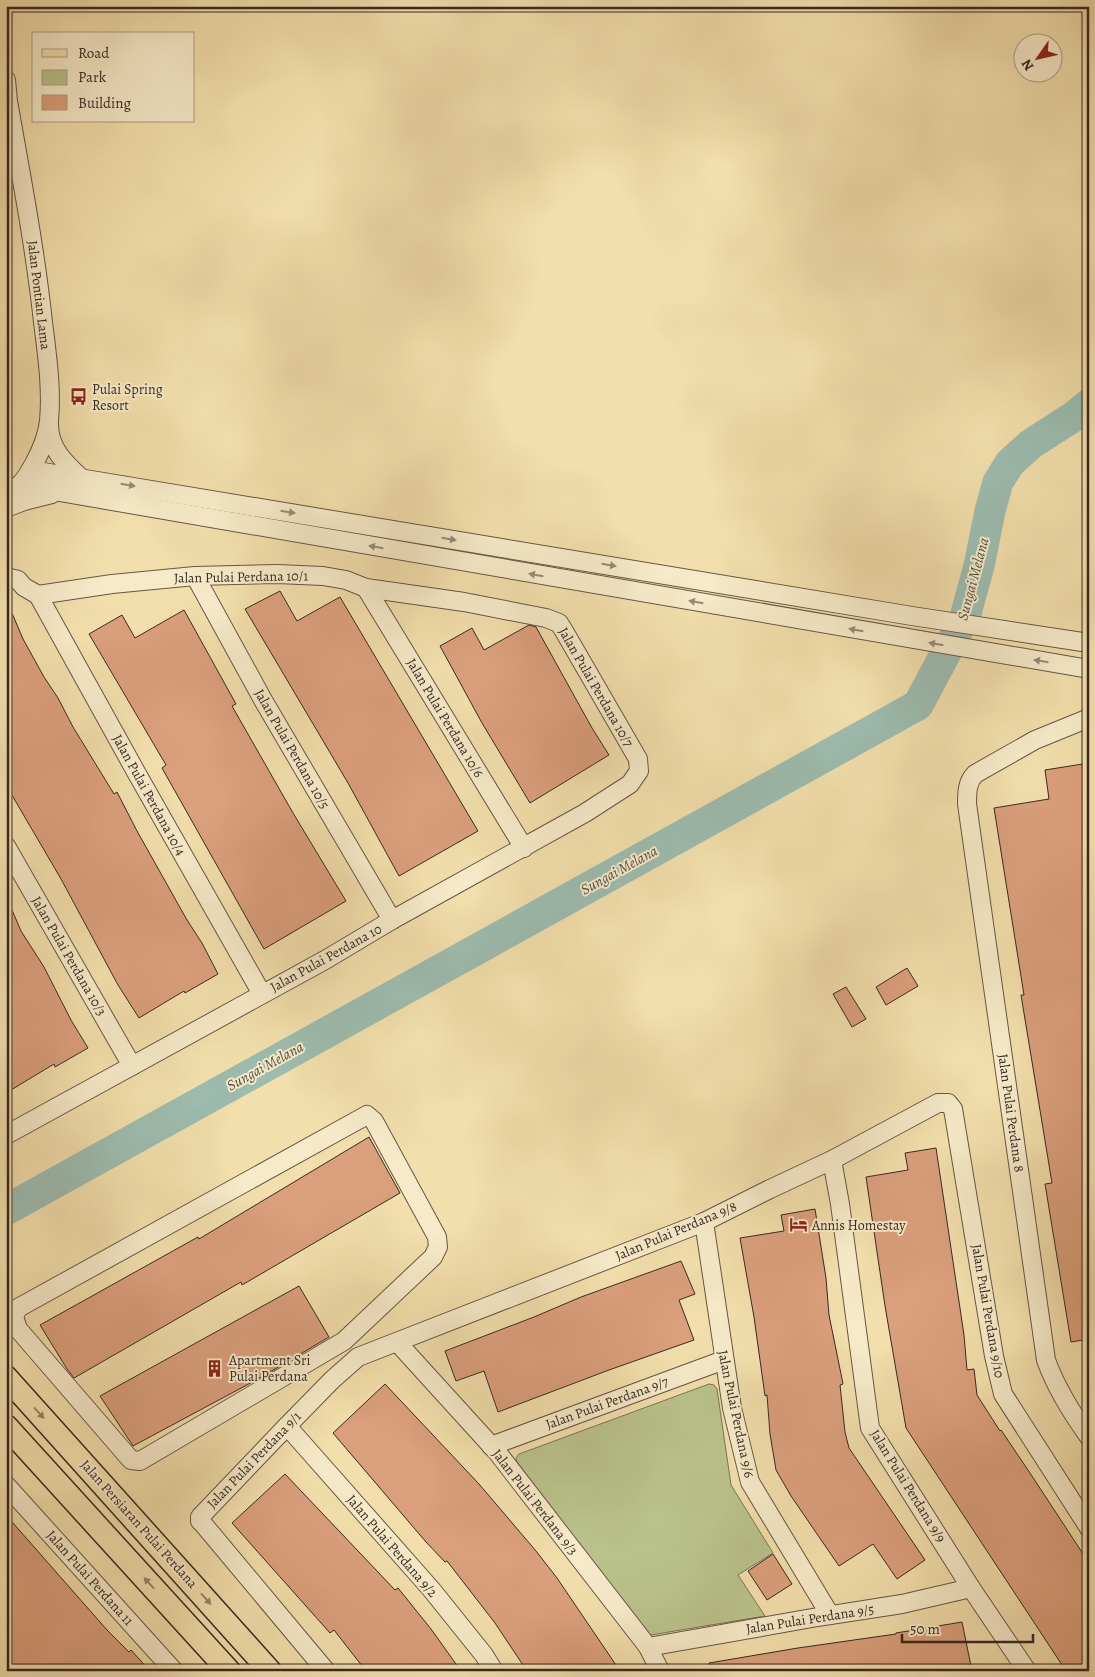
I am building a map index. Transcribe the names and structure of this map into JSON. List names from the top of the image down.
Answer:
{
  "streets": {
    "main road": ["Jalan Persiaran Pulai Perdana"],
    "street": [
      "Jalan Pontian Lama",
      "Jalan Pulai Perdana 10/1",
      "Jalan Pulai Perdana 10/7",
      "Jalan Pulai Perdana 10/6",
      "Jalan Pulai Perdana 10/5",
      "Jalan Pulai Perdana 10/4",
      "Jalan Pulai Perdana 10/3",
      "Jalan Pulai Perdana 10",
      "Jalan Pulai Perdana 8",
      "Jalan Pulai Perdana 9/8",
      "Jalan Pulai Perdana 9/10",
      "Jalan Pulai Perdana 9/7",
      "Jalan Pulai Perdana 9/6",
      "Jalan Pulai Perdana 9/1",
      "Jalan Pulai Perdana 9/9",
      "Jalan Pulai Perdana 9/3",
      "Jalan Pulai Perdana 9/2",
      "Jalan Pulai Perdana 11",
      "Jalan Pulai Perdana 9/5"
    ]
  },
  "crossings": [
    ["Jalan Pulai Perdana 10/1", "Jalan Pulai Perdana 10/7"],
    ["Jalan Pulai Perdana 10/1", "Jalan Pulai Perdana 10/6"],
    ["Jalan Pulai Perdana 10/1", "Jalan Pulai Perdana 10/5"],
    ["Jalan Pulai Perdana 10/1", "Jalan Pulai Perdana 10/4"],
    ["Jalan Pulai Perdana 10/7", "Jalan Pulai Perdana 10"],
    ["Jalan Pulai Perdana 10/6", "Jalan Pulai Perdana 10"],
    ["Jalan Pulai Perdana 10/5", "Jalan Pulai Perdana 10"],
    ["Jalan Pulai Perdana 10/4", "Jalan Pulai Perdana 10"],
    ["Jalan Pulai Perdana 10/3", "Jalan Pulai Perdana 10"],
    ["Jalan Pulai Perdana 9/8", "Jalan Pulai Perdana 9/10"],
    ["Jalan Pulai Perdana 9/8", "Jalan Pulai Perdana 9/6"],
    ["Jalan Pulai Perdana 9/8", "Jalan Pulai Perdana 9/1"],
    ["Jalan Pulai Perdana 9/8", "Jalan Pulai Perdana 9/9"],
    ["Jalan Pulai Perdana 9/8", "Jalan Pulai Perdana 9/3"],
    ["Jalan Pulai Perdana 9/7", "Jalan Pulai Perdana 9/6"],
    ["Jalan Pulai Perdana 9/7", "Jalan Pulai Perdana 9/3"],
    ["Jalan Pulai Perdana 9/6", "Jalan Pulai Perdana 9/5"],
    ["Jalan Pulai Perdana 9/1", "Jalan Pulai Perdana 9/3"],
    ["Jalan Pulai Perdana 9/1", "Jalan Pulai Perdana 9/2"],
    ["Jalan Pulai Perdana 9/9", "Jalan Pulai Perdana 9/5"],
    ["Jalan Pulai Perdana 9/3", "Jalan Pulai Perdana 9/5"]
  ],
  "water": ["Sungai Melana"],
  "places": {
    "bus stop": ["Pulai Spring Resort"],
    "hotel": ["Annis Homestay"],
    "building": ["Apartment Sri Pulai Perdana"]
  },
  "legend": ["Road", "Park", "Building"],
  "scale_bar": "50 m",
  "north": "bottom left"
}
